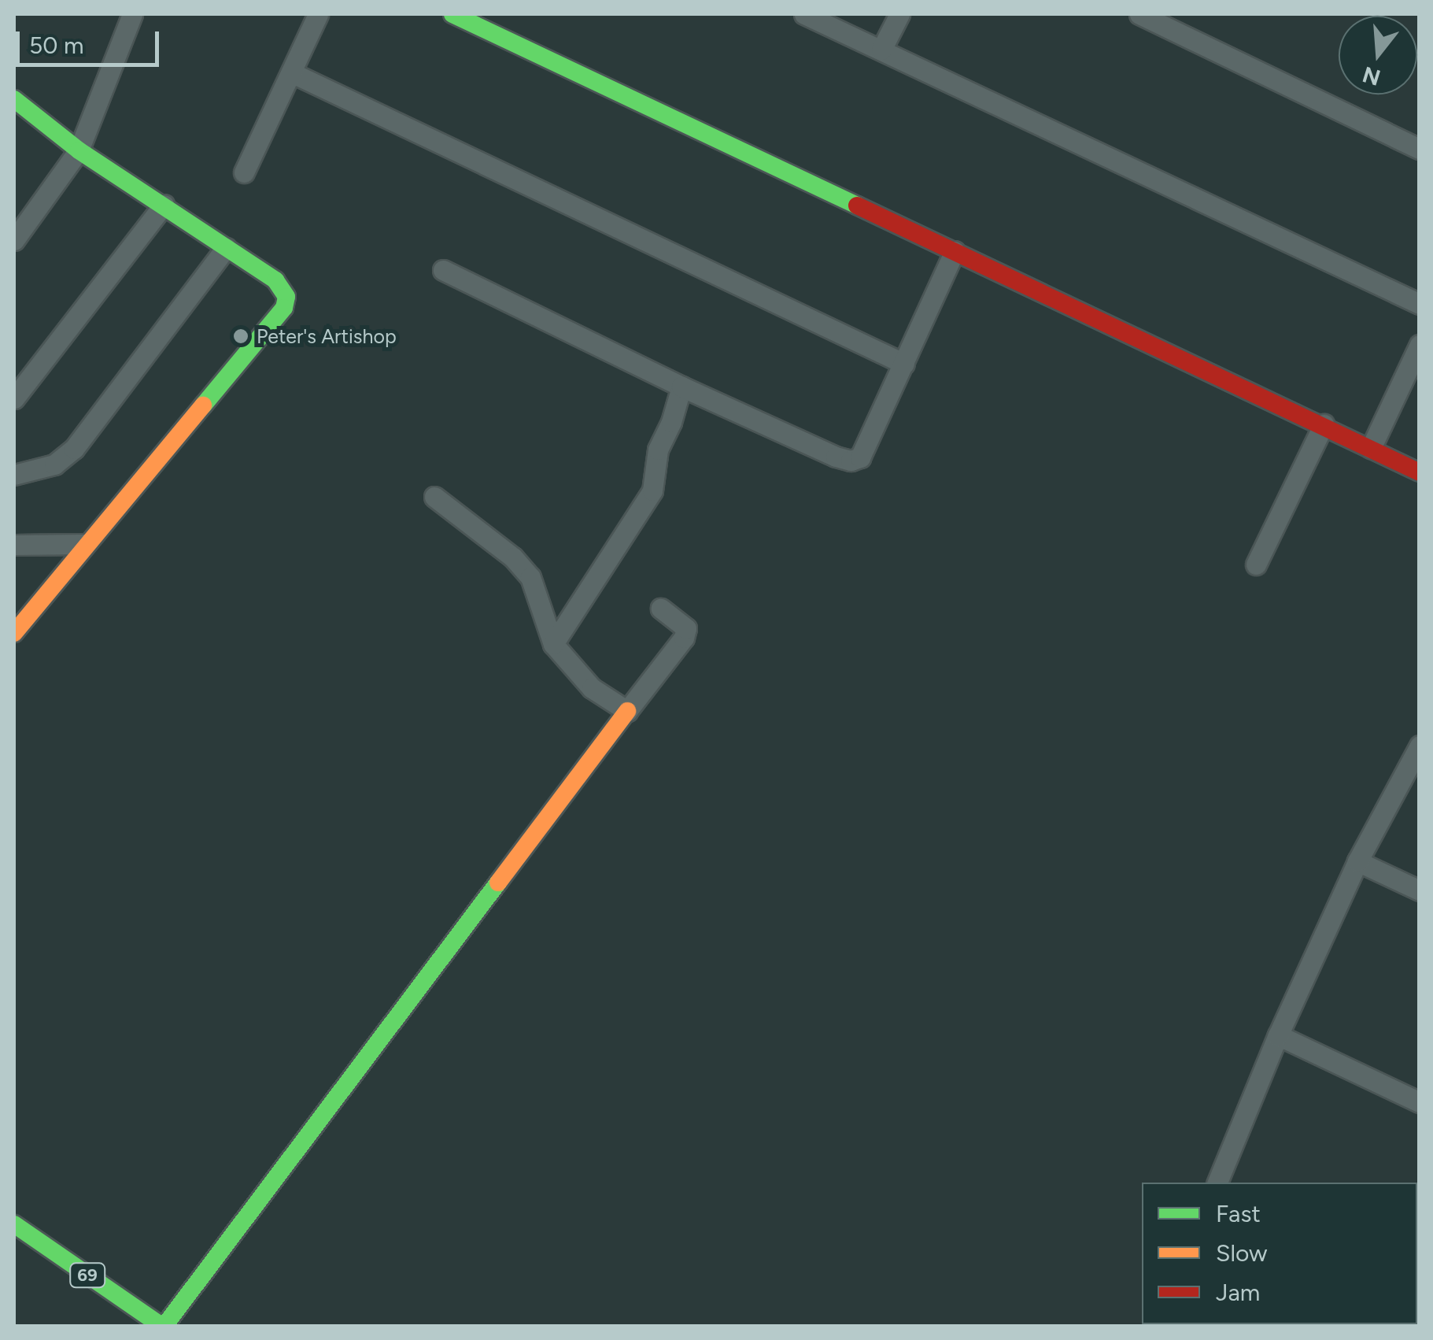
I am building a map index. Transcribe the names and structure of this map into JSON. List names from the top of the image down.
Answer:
{
  "streets": {
    "street": ["69"]
  },
  "places": ["Peter's Artishop"],
  "legend": ["Fast", "Slow", "Jam"],
  "scale_bar": "50 m",
  "north": "bottom"
}
